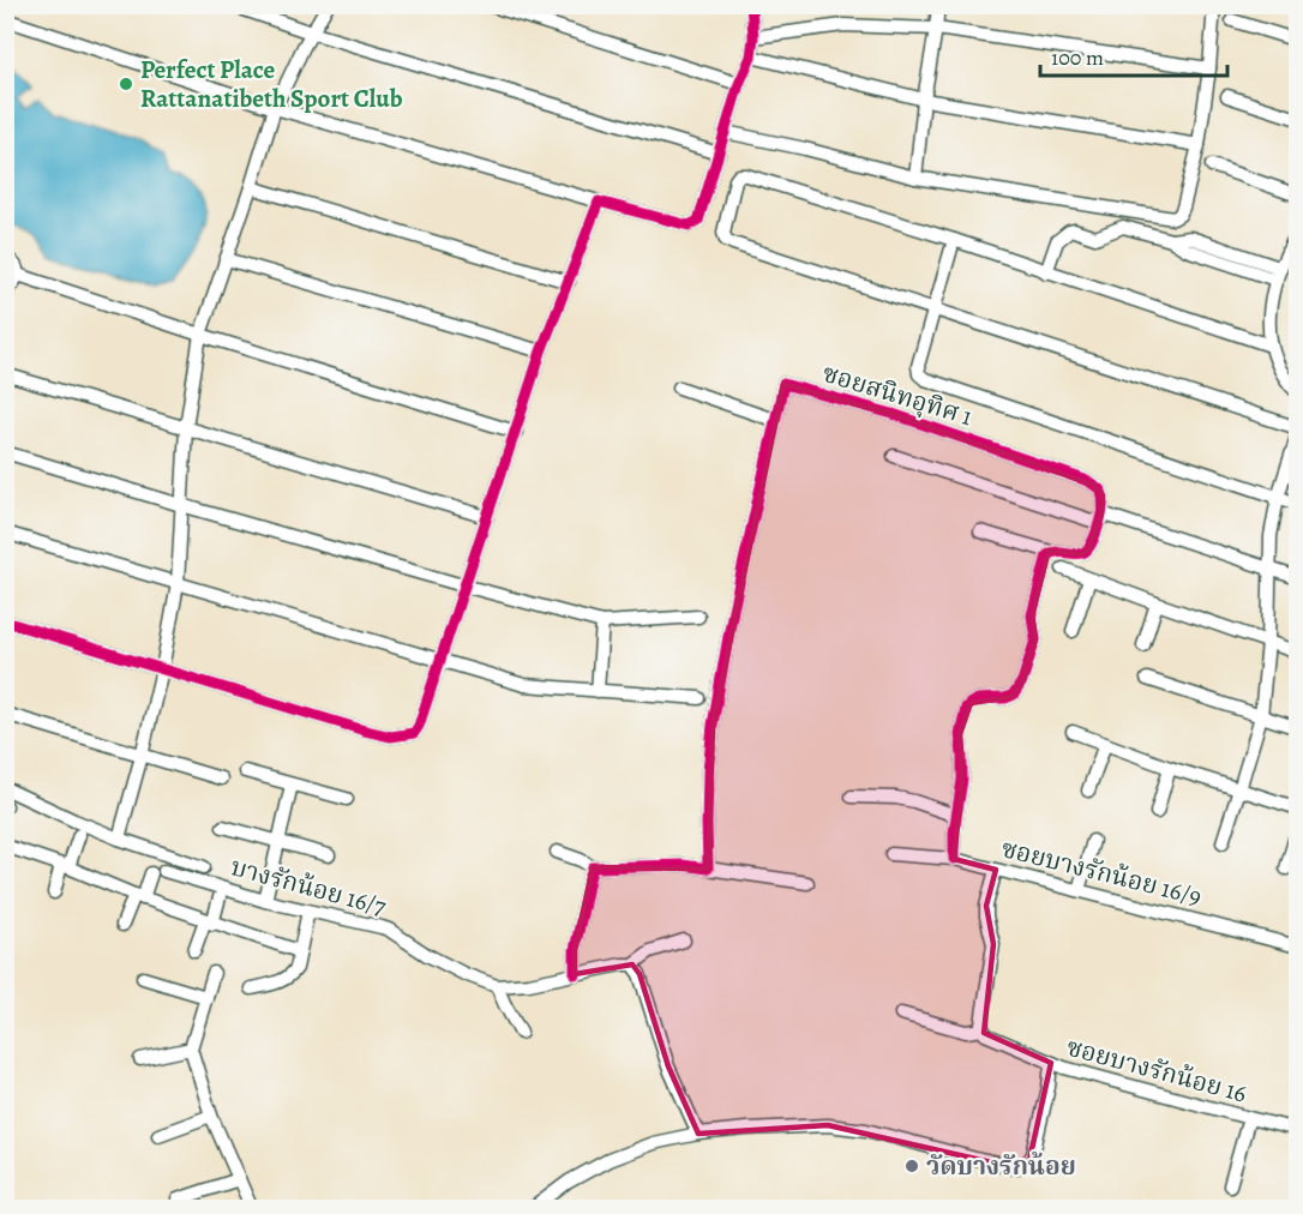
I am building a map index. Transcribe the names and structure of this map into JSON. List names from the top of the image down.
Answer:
{
  "streets": {
    "street": [
      "ซอยสนิทอุทิศ 1",
      "ซอยบางรักน้อย 16/9",
      "บางรักน้อย 16/7",
      "ซอยบางรักน้อย 16"
    ]
  },
  "places": ["Perfect Place Rattanatibeth Sport Club", "วัดบางรักน้อย"],
  "scale_bar": "100 m"
}
